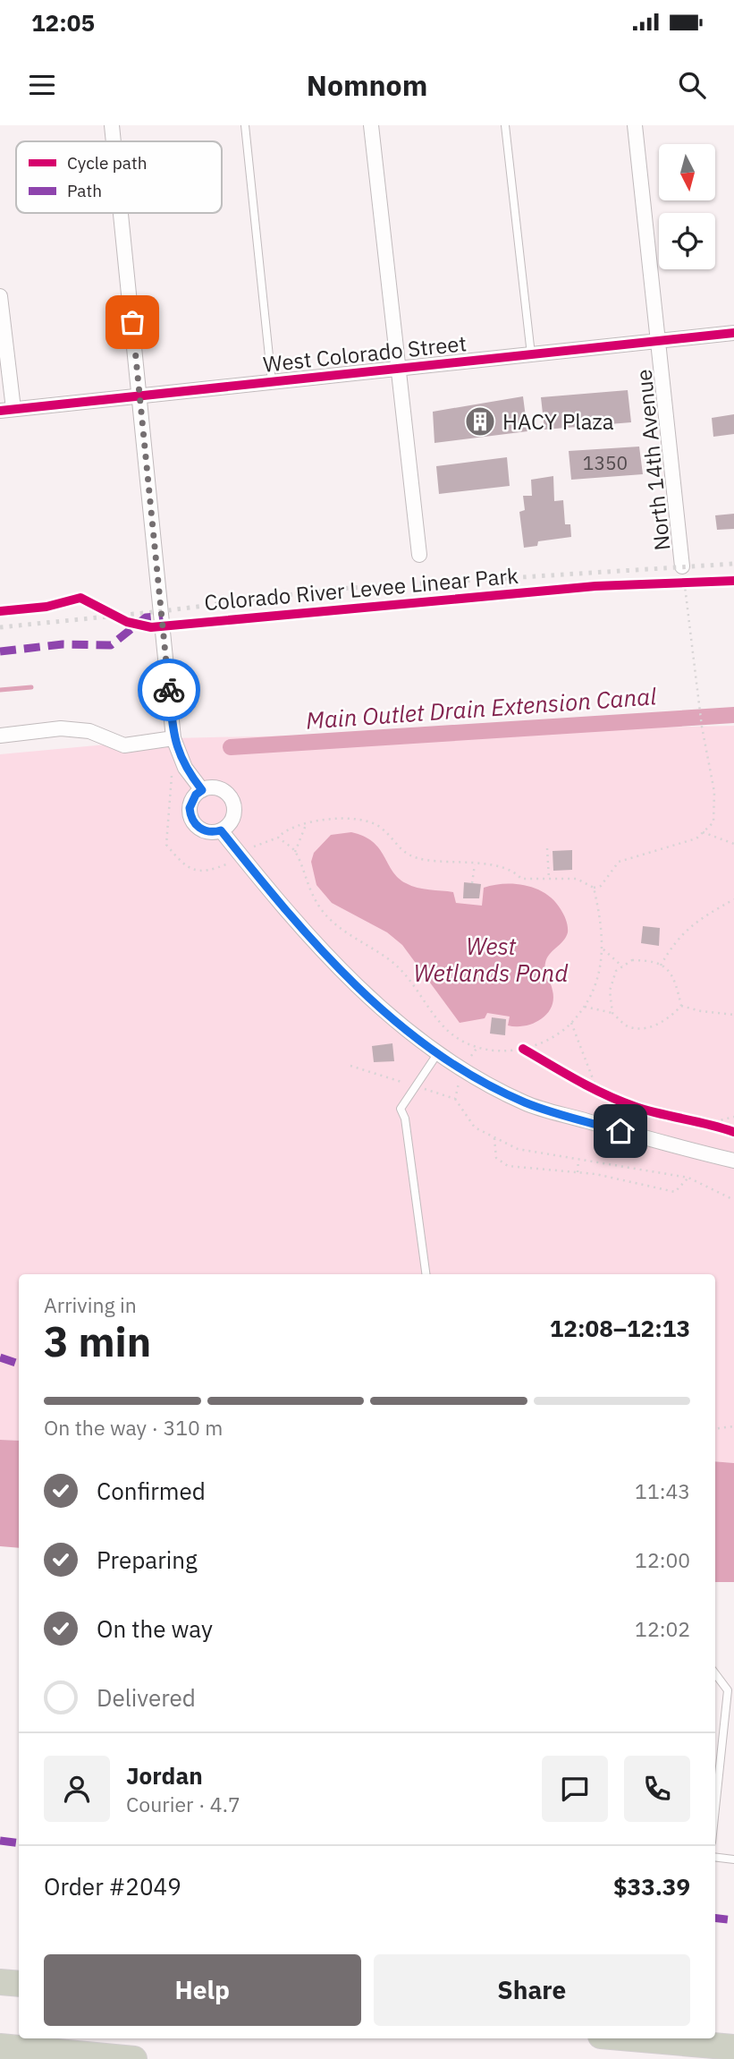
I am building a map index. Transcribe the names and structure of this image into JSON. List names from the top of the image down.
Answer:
{
  "streets": {
    "street": ["West Colorado Street", "North 14th Avenue"],
    "cycle path": ["Colorado River Levee Linear Park"]
  },
  "crossings": [
    ["West Colorado Street", "North 14th Avenue"]
  ],
  "water": ["Main Outlet Drain Extension Canal", "West Wetlands Pond"],
  "places": {
    "building": ["HACY Plaza"]
  },
  "house_numbers": ["1350"],
  "legend": ["Cycle path", "Path"],
  "north": "bottom",
  "page": {
    "status": "12:05",
    "header": "Nomnom",
    "heading": ["3 min", "Arriving in", "12:08–12:13"],
    "panel": [
      "Jordan",
      "Courier · 4.7",
      "Order #2049",
      "$33.39"
    ],
    "bar": "On the way · 310 m",
    "list": [
      ["Confirmed", "11:43"],
      ["Preparing", "12:00"],
      ["On the way", "12:02"],
      "Delivered"
    ],
    "buttons": ["Help", "Share"]
  }
}
